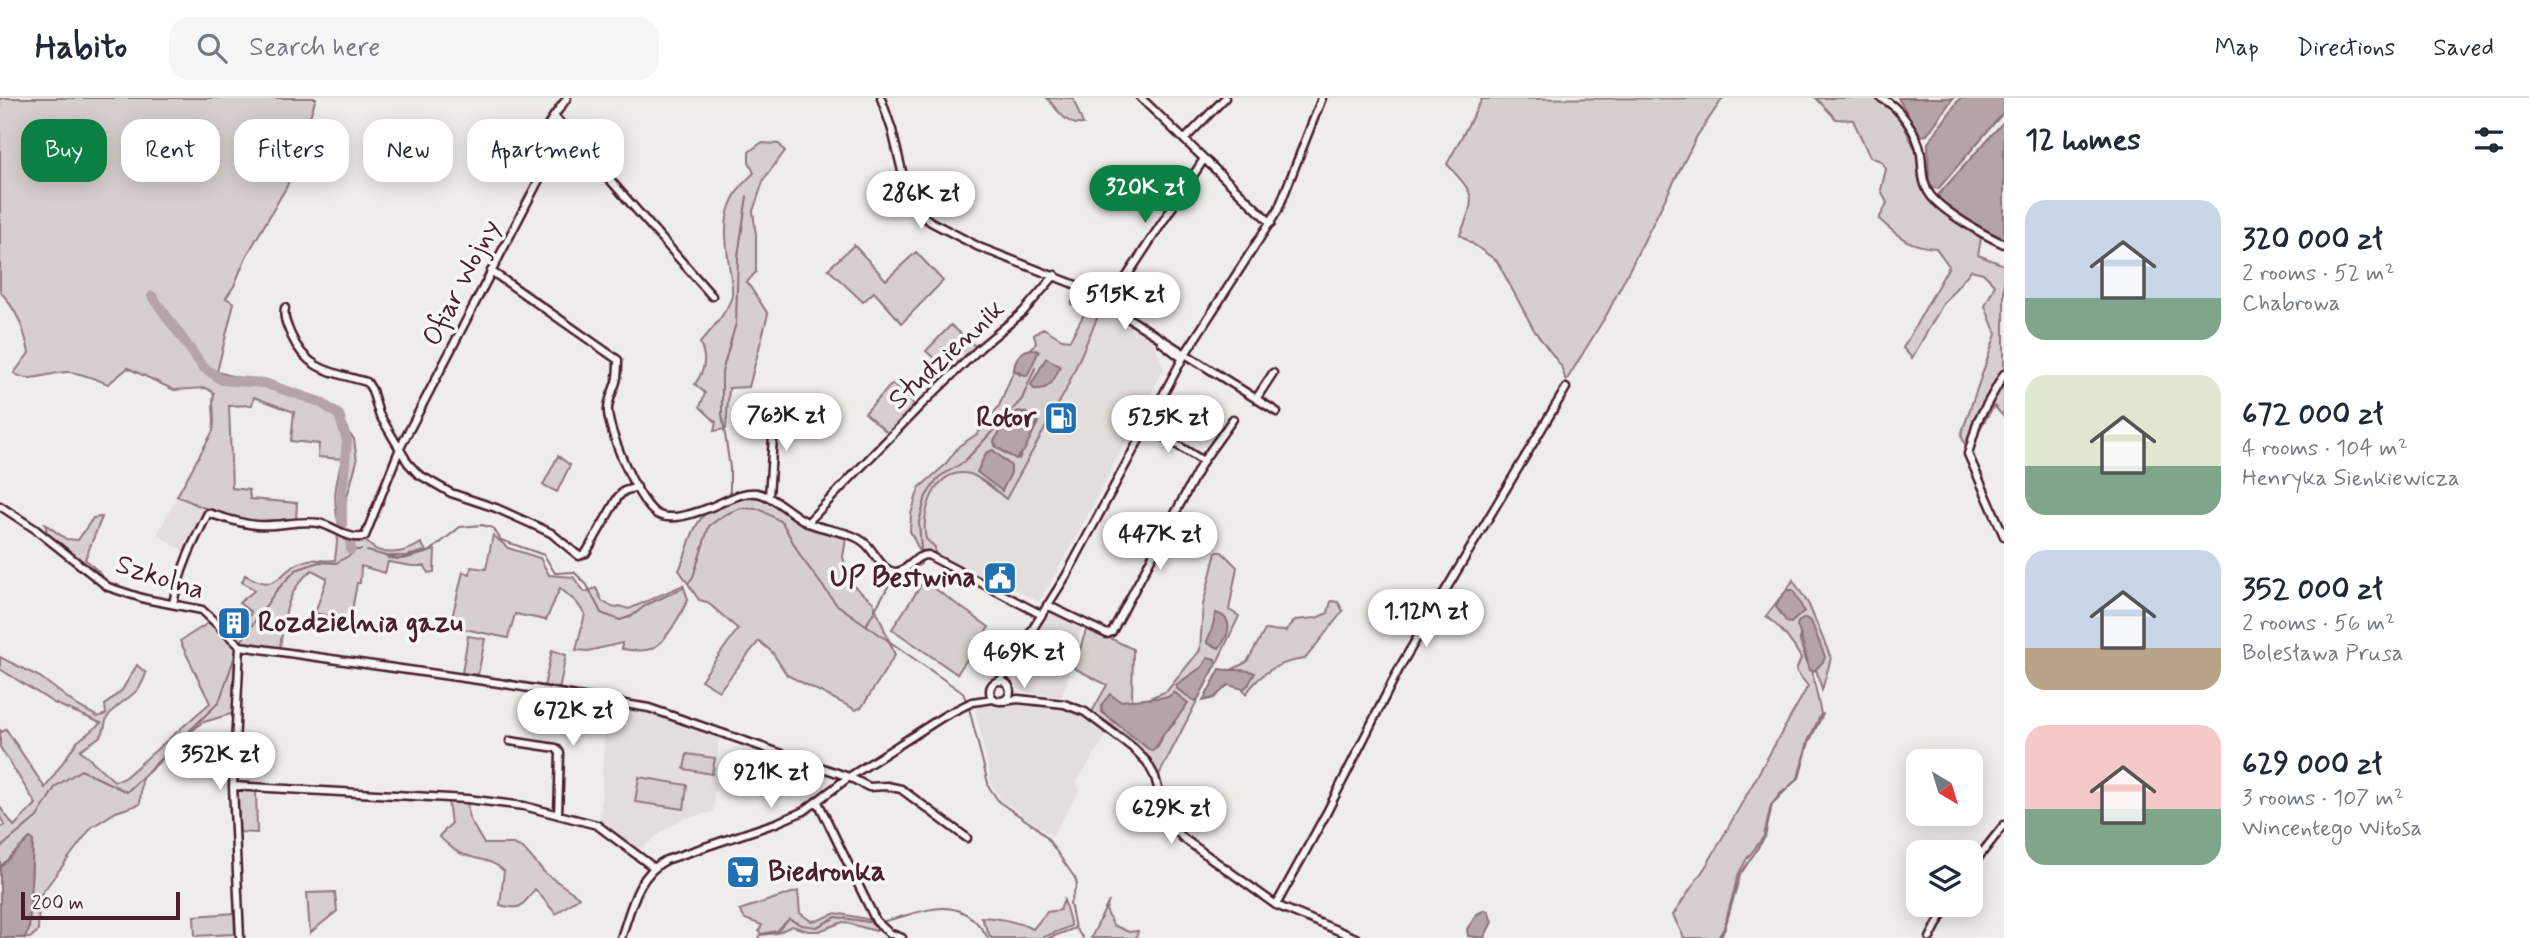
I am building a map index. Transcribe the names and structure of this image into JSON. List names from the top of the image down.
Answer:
{
  "streets": {
    "street": ["Ofiar Wojny", "Studziennik", "Szkolna"]
  },
  "crossings": [
    ["Ofiar Wojny", "Szkolna"]
  ],
  "places": {
    "fuel station": ["Rotor"],
    "public building": ["UP Bestwina"],
    "building": ["Rozdzielnia gazu"],
    "supermarket": ["Biedronka"]
  },
  "scale_bar": "200 m",
  "north": "bottom right",
  "page": {
    "header": "Habito",
    "search": "Search here",
    "nav": ["Map", "Directions", "Saved"],
    "heading": "12 homes",
    "chip": [
      "Buy",
      "Rent",
      "Filters",
      "New",
      "Apartment"
    ],
    "price": [
      "320K zł",
      "286K zł",
      "515K zł",
      "763K zł",
      "525K zł",
      "447K zł",
      "1.12M zł",
      "469K zł",
      "672K zł",
      "352K zł",
      "921K zł",
      "629K zł"
    ],
    "list": [
      {
        "name": "320 000 zł",
        "note": "2 rooms · 52 m² · Chabrowa"
      },
      {
        "name": "672 000 zł",
        "note": "4 rooms · 104 m² · Henryka Sienkiewicza"
      },
      {
        "name": "352 000 zł",
        "note": "2 rooms · 56 m² · Bolesława Prusa"
      },
      {
        "name": "629 000 zł",
        "note": "3 rooms · 107 m² · Wincentego Witosa"
      }
    ],
    "scale": "200 m"
  }
}
